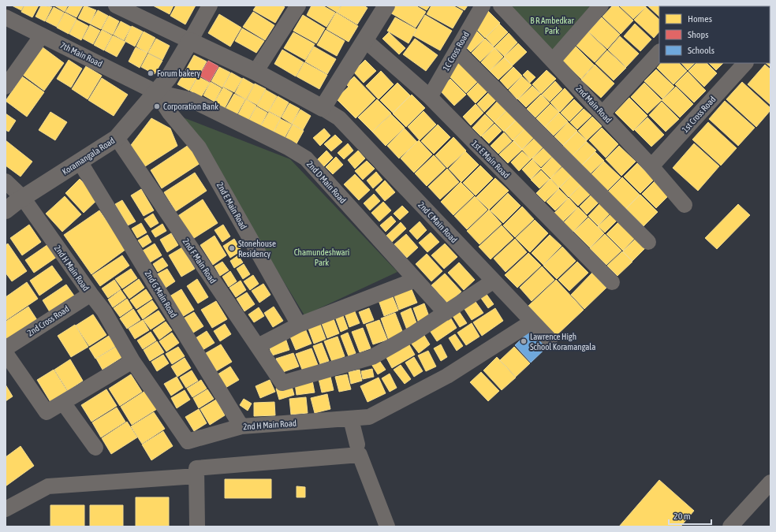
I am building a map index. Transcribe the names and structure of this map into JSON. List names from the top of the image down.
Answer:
{
  "streets": {
    "street": [
      "1C Cross Road",
      "7th Main Road",
      "2nd Main Road",
      "1st Cross Road",
      "Koramangala Road",
      "1st E Main Road",
      "2nd D Main Road",
      "2nd E Main Road",
      "2nd C Main Road",
      "2nd F Main Road",
      "2nd H Main Road",
      "2nd G Main Road",
      "2nd Cross Road"
    ]
  },
  "crossings": [
    ["1C Cross Road", "1st E Main Road"],
    ["7th Main Road", "Koramangala Road"],
    ["7th Main Road", "2nd D Main Road"],
    ["7th Main Road", "2nd E Main Road"],
    ["2nd Main Road", "1st Cross Road"],
    ["Koramangala Road", "2nd D Main Road"],
    ["Koramangala Road", "2nd E Main Road"],
    ["Koramangala Road", "2nd F Main Road"],
    ["Koramangala Road", "2nd H Main Road"],
    ["Koramangala Road", "2nd G Main Road"],
    ["2nd D Main Road", "2nd E Main Road"],
    ["2nd D Main Road", "2nd F Main Road"],
    ["2nd C Main Road", "2nd H Main Road"],
    ["2nd H Main Road", "2nd G Main Road"],
    ["2nd H Main Road", "2nd Cross Road"]
  ],
  "parks": ["B R Ambedkar Park", "Chamundeshwari Park"],
  "places": [
    "Forum bakery",
    "Corporation Bank",
    "Stonehouse Residency",
    "Lawrence High School Koramangala"
  ],
  "legend": ["Homes", "Shops", "Schools"],
  "scale_bar": "20 m"
}
